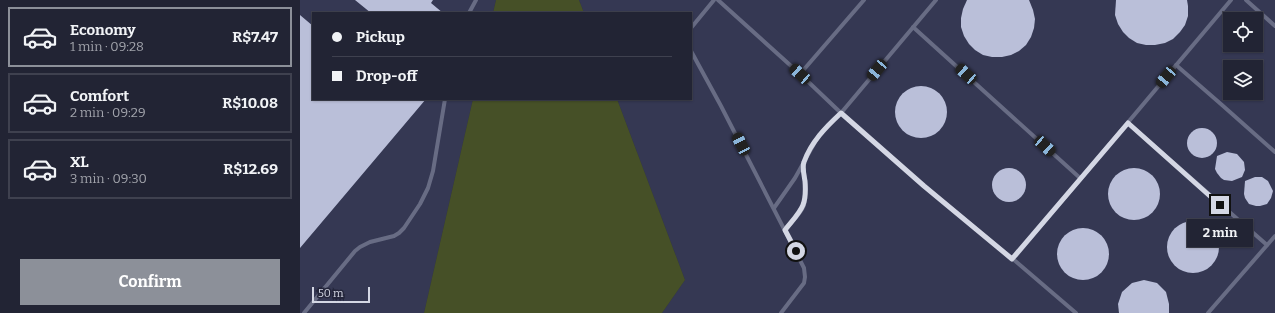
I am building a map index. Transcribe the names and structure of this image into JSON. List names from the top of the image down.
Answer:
{
  "scale_bar": "50 m",
  "page": {
    "list": [
      {
        "name": "Economy",
        "note": "1 min · 09:28",
        "value": "R$7.47"
      },
      {
        "name": "Comfort",
        "note": "2 min · 09:29",
        "value": "R$10.08"
      },
      {
        "name": "XL",
        "note": "3 min · 09:30",
        "value": "R$12.69"
      }
    ],
    "banner": ["Pickup", "Drop-off"],
    "bubble": "2 min",
    "buttons": "Confirm",
    "scale": "50 m"
  }
}
